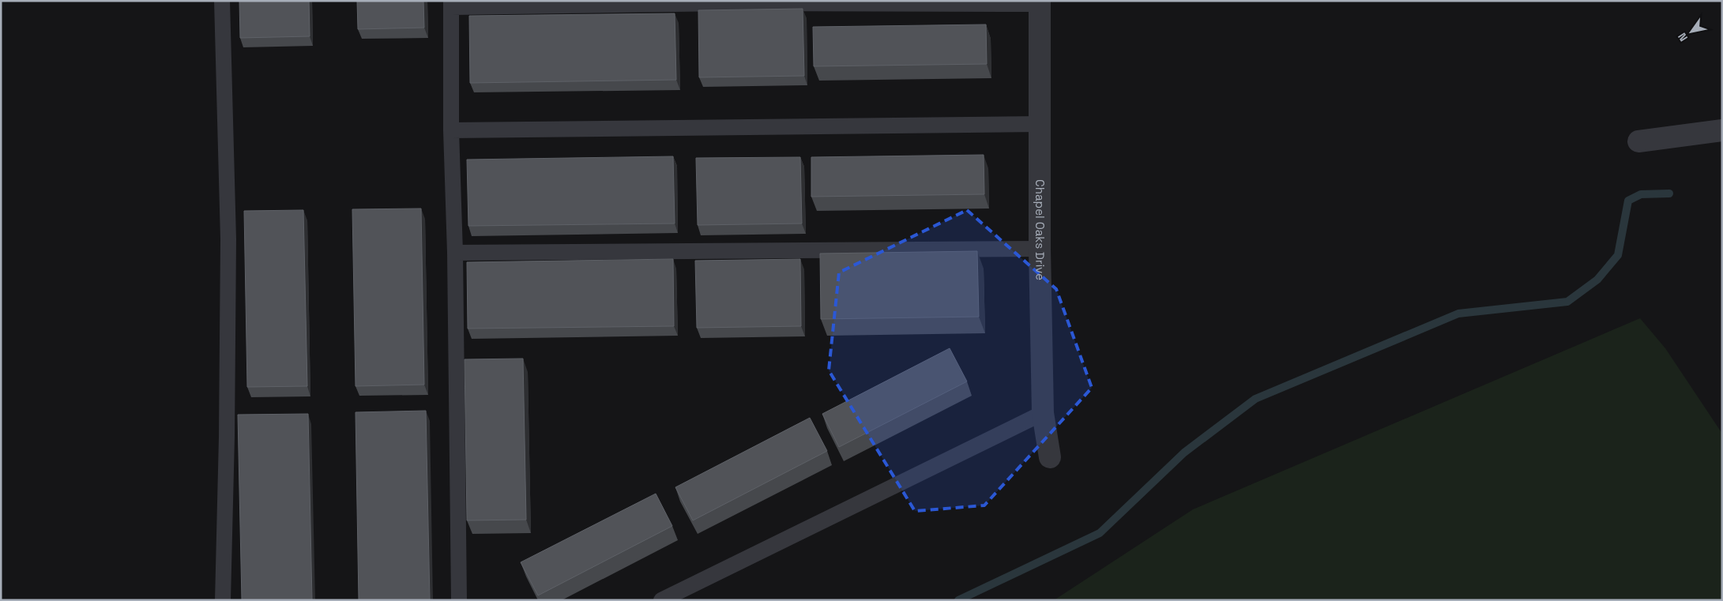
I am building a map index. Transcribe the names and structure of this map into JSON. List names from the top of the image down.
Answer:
{
  "streets": {
    "street": ["Chapel Oaks Drive"]
  },
  "north": "bottom left"
}
